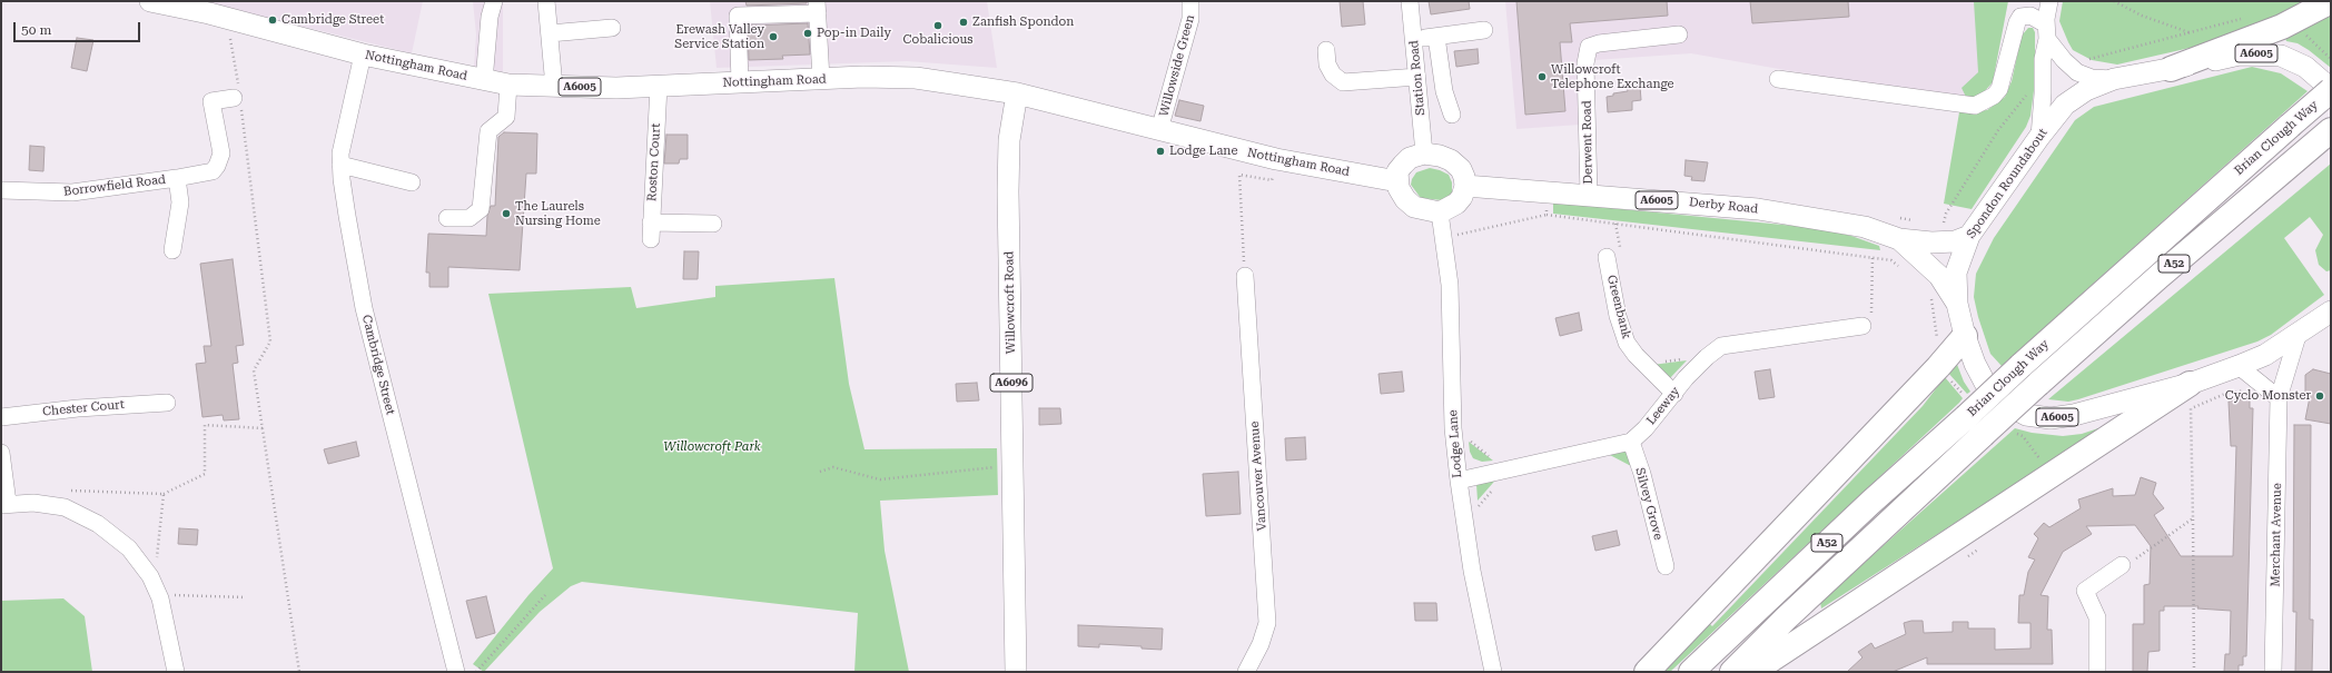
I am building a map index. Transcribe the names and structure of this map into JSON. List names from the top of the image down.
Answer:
{
  "streets": {
    "highway": ["Brian Clough Way", "A52"],
    "main road": [
      "A6005",
      "Nottingham Road",
      "Spondon Roundabout",
      "Derby Road",
      "Willowcroft Road",
      "A6096"
    ],
    "street": [
      "Willowside Green",
      "Station Road",
      "Derwent Road",
      "Roston Court",
      "Borrowfield Road",
      "Greenbank",
      "Cambridge Street",
      "Leeway",
      "Chester Court",
      "Lodge Lane",
      "Vancouver Avenue",
      "Silvey Grove",
      "Merchant Avenue"
    ]
  },
  "crossings": [
    ["Nottingham Road", "Willowside Green"],
    ["Nottingham Road", "Station Road"],
    ["Nottingham Road", "Roston Court"],
    ["Nottingham Road", "Derby Road"],
    ["Nottingham Road", "Willowcroft Road"],
    ["Nottingham Road", "Cambridge Street"],
    ["Nottingham Road", "Lodge Lane"],
    ["Station Road", "Derby Road"],
    ["Station Road", "Lodge Lane"],
    ["Brian Clough Way", "Spondon Roundabout"],
    ["Derwent Road", "Derby Road"],
    ["Spondon Roundabout", "Derby Road"],
    ["Spondon Roundabout", "Merchant Avenue"],
    ["Derby Road", "Lodge Lane"],
    ["Greenbank", "Leeway"],
    ["Leeway", "Silvey Grove"]
  ],
  "parks": ["Willowcroft Park"],
  "places": [
    "Cambridge Street",
    "Zanfish Spondon",
    "Cobalicious",
    "Pop-in Daily",
    "Erewash Valley Service Station",
    "Willowcroft Telephone Exchange",
    "Lodge Lane",
    "The Laurels Nursing Home",
    "Cyclo Monster"
  ],
  "scale_bar": "50 m"
}
